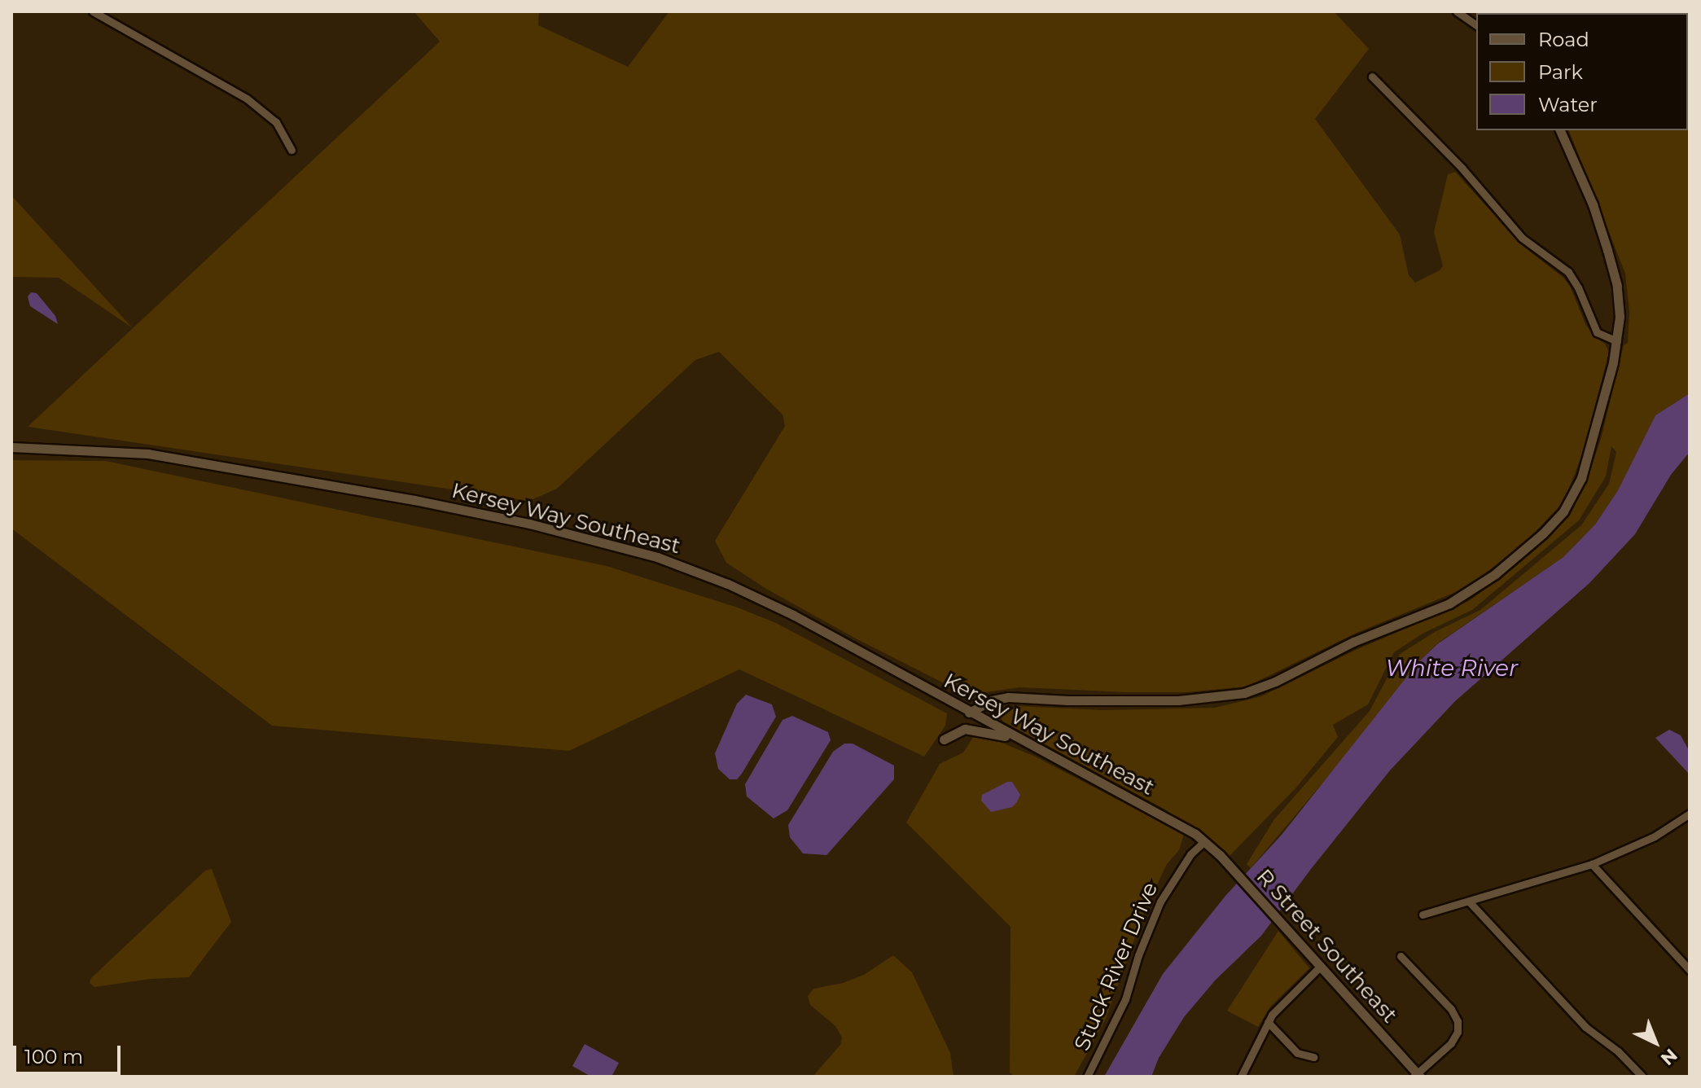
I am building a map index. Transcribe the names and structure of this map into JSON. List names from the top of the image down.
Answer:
{
  "streets": {
    "street": ["Kersey Way Southeast", "R Street Southeast", "Stuck River Drive"]
  },
  "crossings": [
    ["Kersey Way Southeast", "R Street Southeast"],
    ["Kersey Way Southeast", "Stuck River Drive"],
    ["R Street Southeast", "Stuck River Drive"]
  ],
  "water": ["White River"],
  "legend": ["Road", "Park", "Water"],
  "scale_bar": "100 m",
  "north": "bottom right"
}
